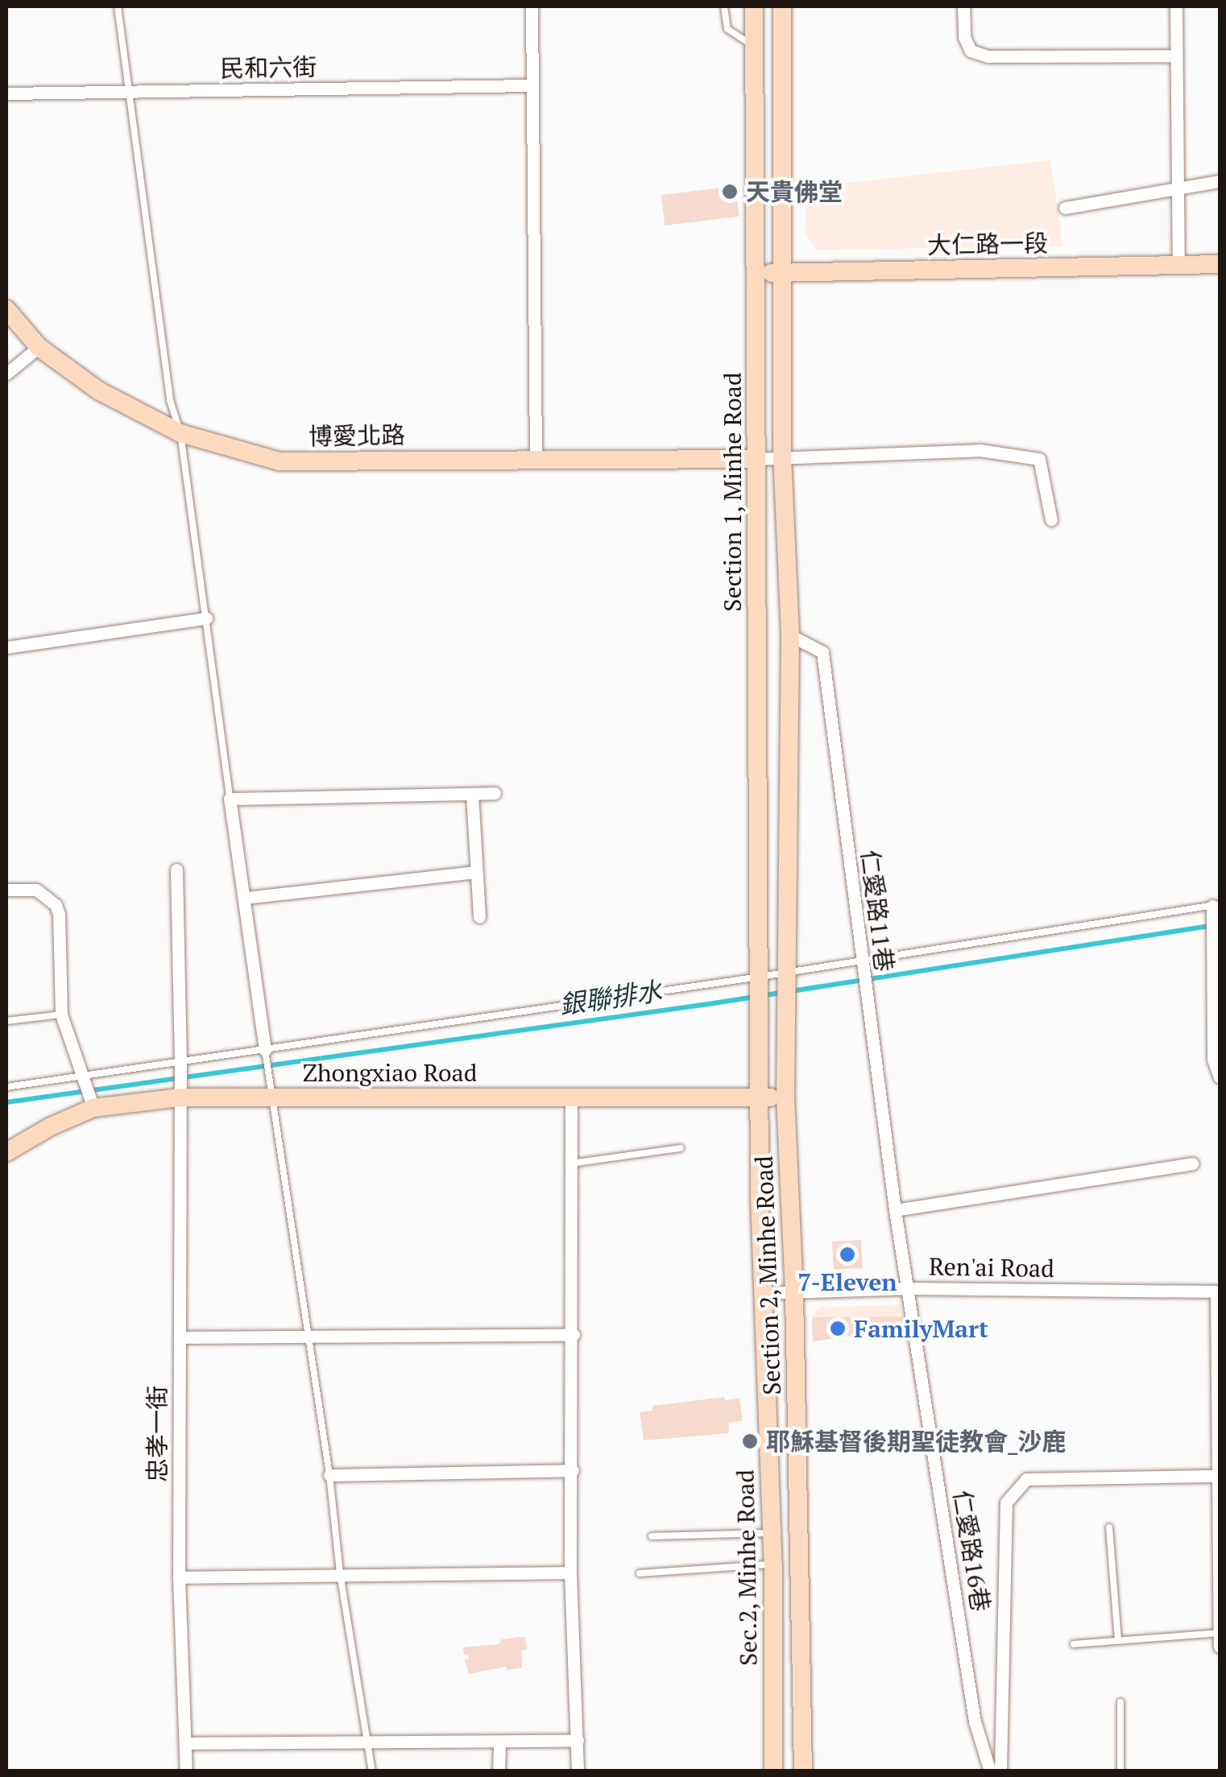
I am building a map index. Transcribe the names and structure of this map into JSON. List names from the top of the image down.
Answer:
{
  "streets": {
    "street": [
      "民和六街",
      "大仁路一段",
      "博愛北路",
      "Section 1, Minhe Road",
      "仁愛路11巷",
      "Zhongxiao Road",
      "Ren'ai Road",
      "Section 2, Minhe Road",
      "忠孝一街",
      "仁愛路16巷",
      "Sec.2, Minhe Road"
    ]
  },
  "crossings": [
    ["大仁路一段", "Section 1, Minhe Road"],
    ["博愛北路", "Section 1, Minhe Road"],
    ["Section 1, Minhe Road", "仁愛路11巷"],
    ["Section 1, Minhe Road", "Section 2, Minhe Road"],
    ["Section 1, Minhe Road", "Sec.2, Minhe Road"],
    ["仁愛路11巷", "Ren'ai Road"],
    ["仁愛路11巷", "仁愛路16巷"],
    ["Zhongxiao Road", "Section 2, Minhe Road"],
    ["Zhongxiao Road", "忠孝一街"],
    ["Zhongxiao Road", "Sec.2, Minhe Road"],
    ["Ren'ai Road", "Section 2, Minhe Road"],
    ["Ren'ai Road", "仁愛路16巷"],
    ["Ren'ai Road", "Sec.2, Minhe Road"]
  ],
  "water": ["銀聯排水"],
  "places": [
    "天貴佛堂",
    "7-Eleven",
    "FamilyMart",
    "耶穌基督後期聖徒教會_沙鹿"
  ]
}
